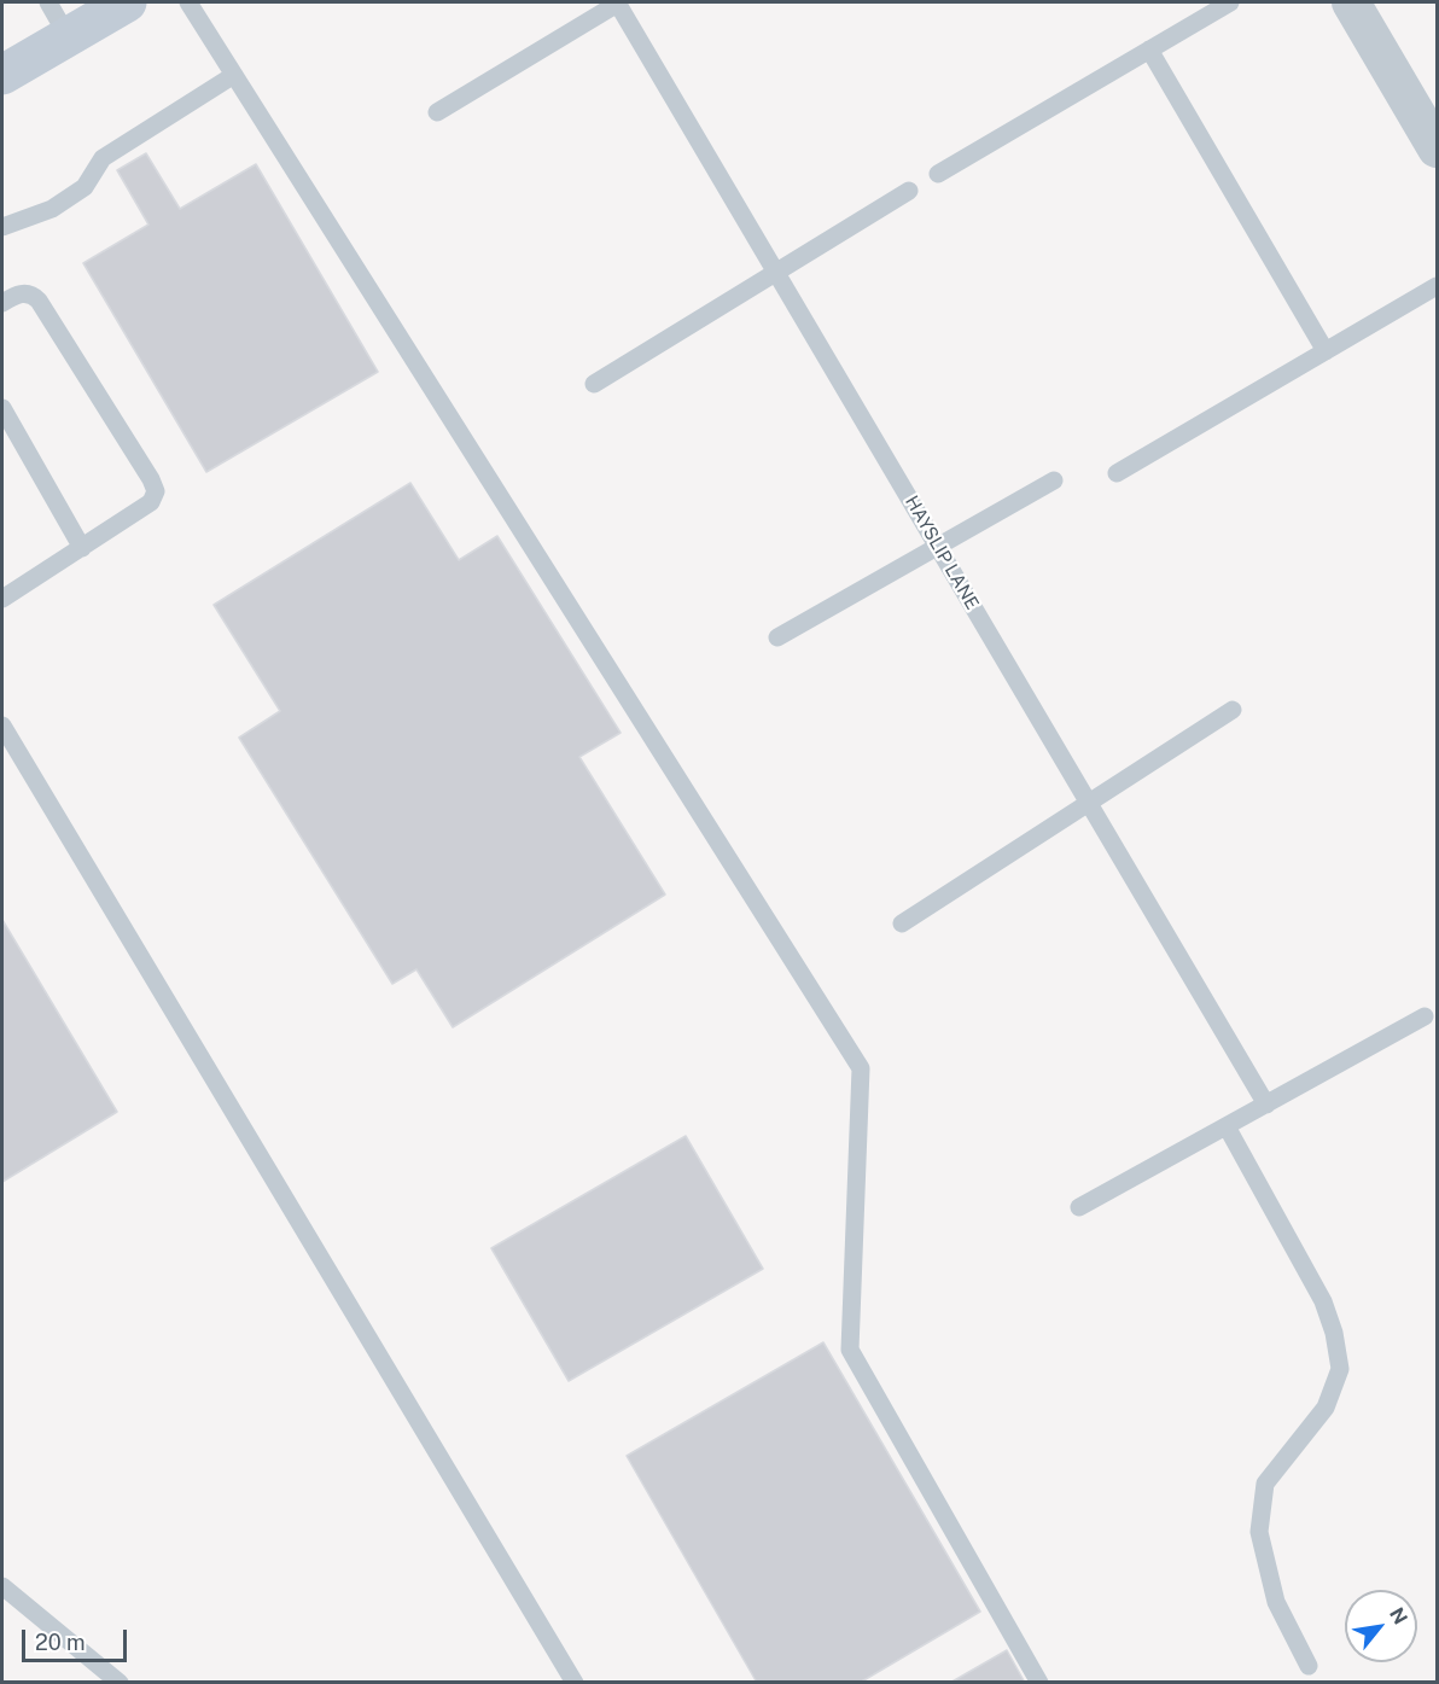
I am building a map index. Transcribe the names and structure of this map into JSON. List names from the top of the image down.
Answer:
{
  "streets": {
    "lane": ["HAYSLIP LANE"]
  },
  "scale_bar": "20 m",
  "north": "top right"
}
